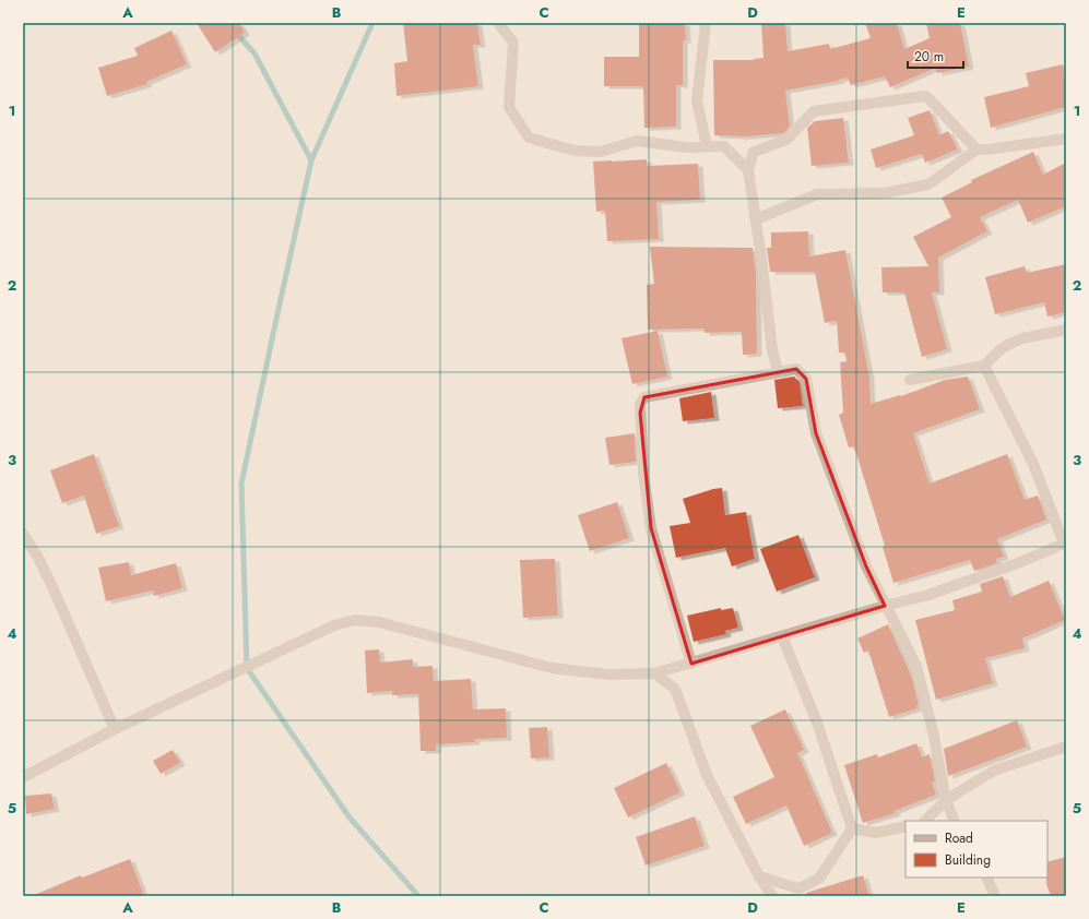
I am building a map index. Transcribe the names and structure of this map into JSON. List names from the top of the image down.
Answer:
{
  "legend": ["Road", "Building"],
  "scale_bar": "20 m",
  "grid": {
    "columns": [
      "A",
      "B",
      "C",
      "D",
      "E"
    ],
    "rows": [
      "1",
      "2",
      "3",
      "4",
      "5"
    ]
  }
}
